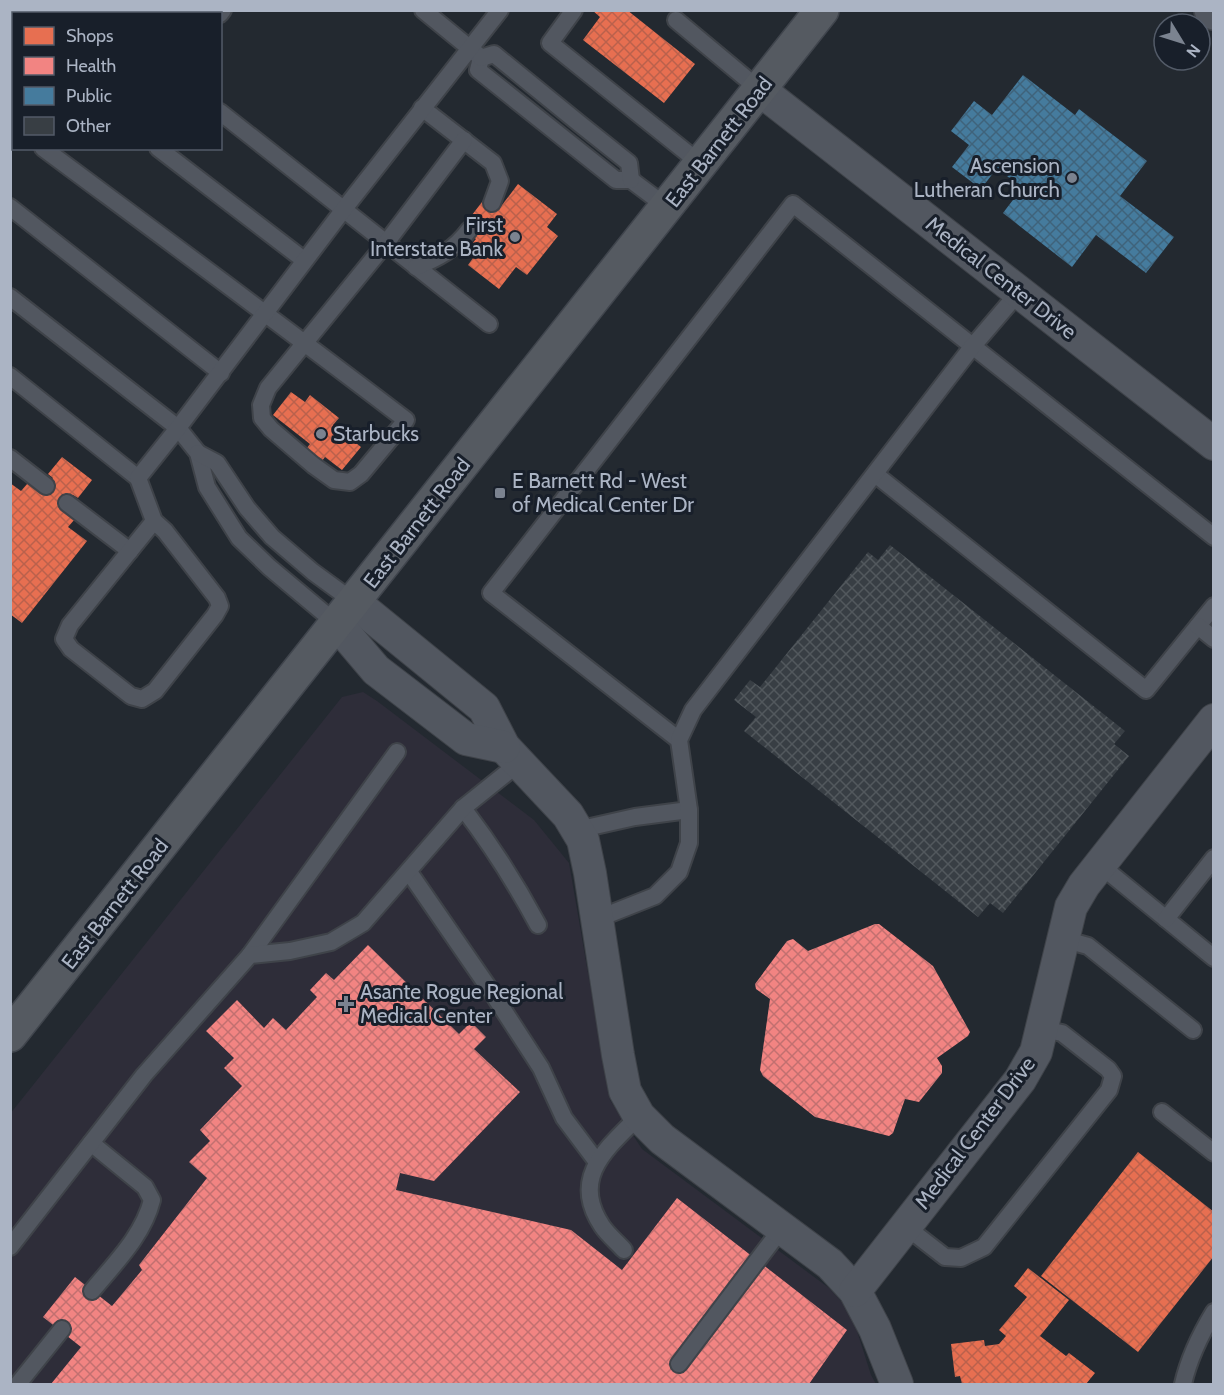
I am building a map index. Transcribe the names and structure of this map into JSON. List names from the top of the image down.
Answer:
{
  "streets": {
    "main road": ["East Barnett Road"],
    "street": ["Medical Center Drive"]
  },
  "crossings": [
    ["East Barnett Road", "Medical Center Drive"]
  ],
  "places": {
    "other": ["Ascension Lutheran Church", "First Interstate Bank", "Starbucks"],
    "transit": ["E Barnett Rd - West of Medical Center Dr"],
    "health": ["Asante Rogue Regional Medical Center"]
  },
  "legend": [
    "Shops",
    "Health",
    "Public",
    "Other"
  ],
  "north": "bottom right"
}
